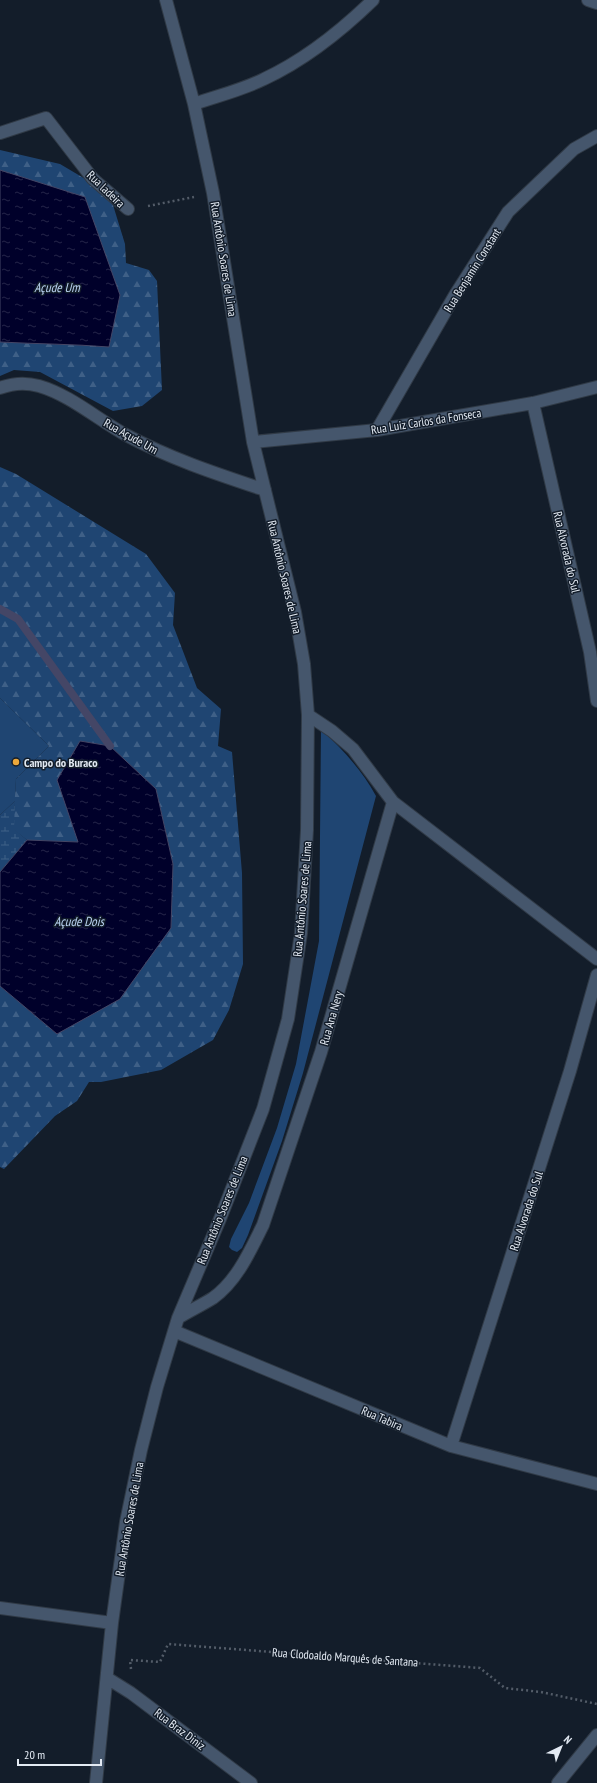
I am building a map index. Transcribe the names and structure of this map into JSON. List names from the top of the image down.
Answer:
{
  "streets": {
    "street": [
      "Rua ladeira",
      "Rua Antônio Soares de Lima",
      "Rua Benjamin Constant",
      "Rua Luiz Carlos da Fonseca",
      "Rua Açude Um",
      "Rua Alvorada do Sul",
      "Rua Ana Nery",
      "Rua Tabira",
      "Rua Braz Diniz"
    ],
    "path": ["Rua Clodoaldo Marquês de Santana"]
  },
  "crossings": [
    ["Rua ladeira", "Rua Antônio Soares de Lima"],
    ["Rua Antônio Soares de Lima", "Rua Luiz Carlos da Fonseca"],
    ["Rua Antônio Soares de Lima", "Rua Açude Um"],
    ["Rua Antônio Soares de Lima", "Rua Ana Nery"],
    ["Rua Antônio Soares de Lima", "Rua Tabira"],
    ["Rua Antônio Soares de Lima", "Rua Braz Diniz"],
    ["Rua Benjamin Constant", "Rua Luiz Carlos da Fonseca"],
    ["Rua Luiz Carlos da Fonseca", "Rua Alvorada do Sul"],
    ["Rua Alvorada do Sul", "Rua Tabira"],
    ["Rua Clodoaldo Marquês de Santana", "Rua Braz Diniz"]
  ],
  "water": ["Açude Um", "Açude Dois"],
  "places": ["Campo do Buraco"],
  "scale_bar": "20 m",
  "north": "top right"
}
